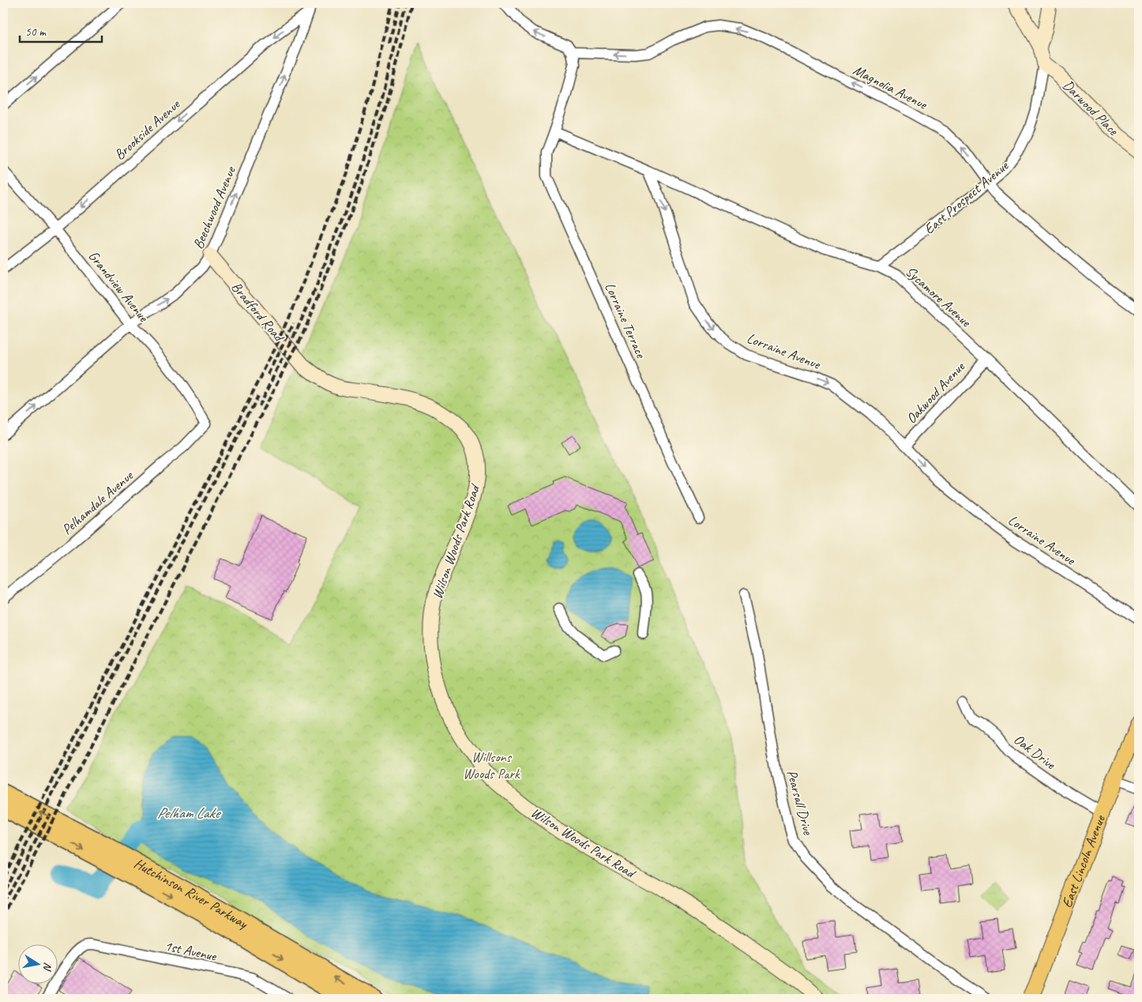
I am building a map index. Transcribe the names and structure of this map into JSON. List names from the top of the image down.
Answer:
{
  "streets": {
    "highway": ["Hutchinson River Parkway"],
    "main road": ["East Lincoln Avenue"],
    "street": [
      "Magnolia Avenue",
      "Darwood Place",
      "Brookside Avenue",
      "East Prospect Avenue",
      "Beechwood Avenue",
      "Grandview Avenue",
      "Sycamore Avenue",
      "Bradford Road",
      "Lorraine Terrace",
      "Lorraine Avenue",
      "Oakwood Avenue",
      "Pelhamdale Avenue",
      "Wilson Woods Park Road",
      "Oak Drive",
      "Pearsall Drive",
      "1st Avenue"
    ]
  },
  "crossings": [
    ["Magnolia Avenue", "East Prospect Avenue"],
    ["Darwood Place", "East Prospect Avenue"],
    ["Brookside Avenue", "Beechwood Avenue"],
    ["Brookside Avenue", "Grandview Avenue"],
    ["East Prospect Avenue", "Sycamore Avenue"],
    ["Beechwood Avenue", "Grandview Avenue"],
    ["Beechwood Avenue", "Bradford Road"],
    ["Grandview Avenue", "Pelhamdale Avenue"],
    ["Sycamore Avenue", "Lorraine Avenue"],
    ["Sycamore Avenue", "Oakwood Avenue"],
    ["Bradford Road", "Wilson Woods Park Road"],
    ["Lorraine Avenue", "Oakwood Avenue"],
    ["Oak Drive", "East Lincoln Avenue"]
  ],
  "one_way": [
    "Magnolia Avenue",
    "Brookside Avenue",
    "Beechwood Avenue",
    "Lorraine Avenue"
  ],
  "water": ["Pelham Lake"],
  "parks": ["Willsons Woods Park"],
  "scale_bar": "50 m",
  "north": "right"
}
